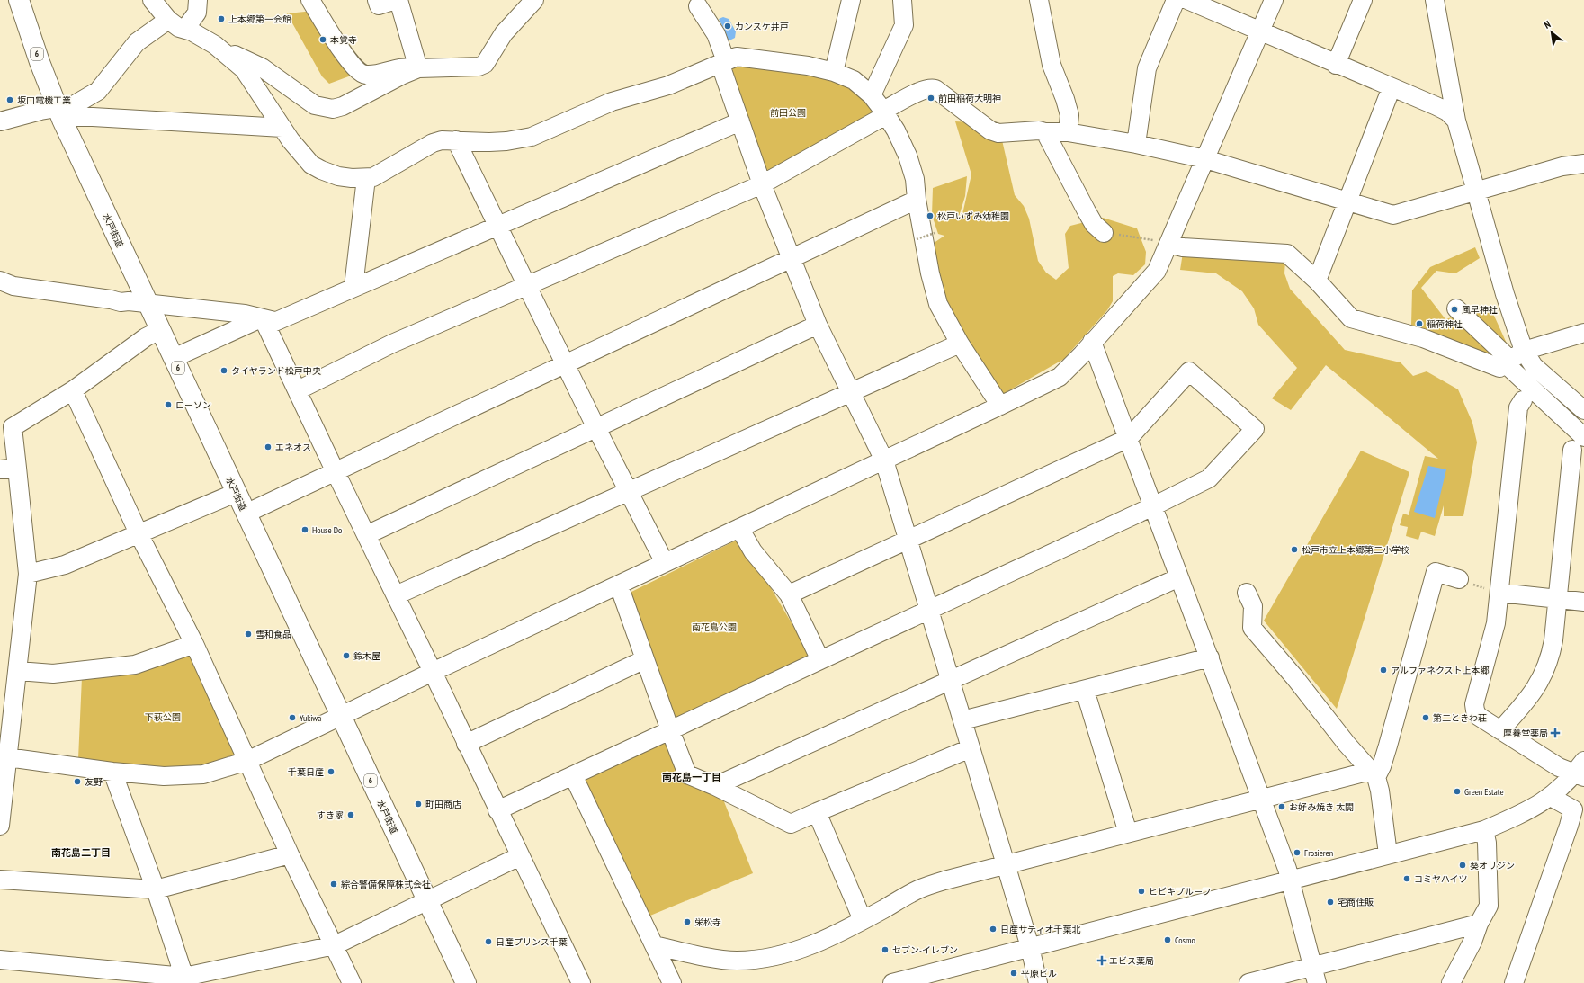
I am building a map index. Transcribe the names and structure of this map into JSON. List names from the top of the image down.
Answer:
{
  "streets": {
    "highway": ["6", "水戸街道"]
  },
  "districts": ["南花島一丁目", "南花島二丁目"],
  "parks": ["前田公園", "南花島公園", "下萩公園"],
  "places": {
    "other": [
      "上本郷第一会館",
      "カンスケ井戸",
      "本覚寺",
      "前田稲荷大明神",
      "坂口電機工業",
      "松戸いずみ幼稚園",
      "風早神社",
      "稲荷神社",
      "タイヤランド松戸中央",
      "ローソン",
      "エネオス",
      "House Do",
      "松戸市立上本郷第二小学校",
      "雪和食品",
      "鈴木屋",
      "アルファネクスト上本郷",
      "Yukiwa",
      "第二ときわ荘",
      "千葉日産",
      "友野",
      "Green Estate",
      "町田商店",
      "お好み焼き 太閤",
      "すき家",
      "Frosieren",
      "葵オリジン",
      "コミヤハイツ",
      "綜合警備保障株式会社",
      "ヒビキプルーフ",
      "宅商住販",
      "栄松寺",
      "日産サティオ千葉北",
      "Cosmo",
      "日産プリンス千葉",
      "セブン-イレブン",
      "平原ビル"
    ],
    "health": ["厚養堂薬局", "エビス薬局"]
  },
  "north": "top left"
}
